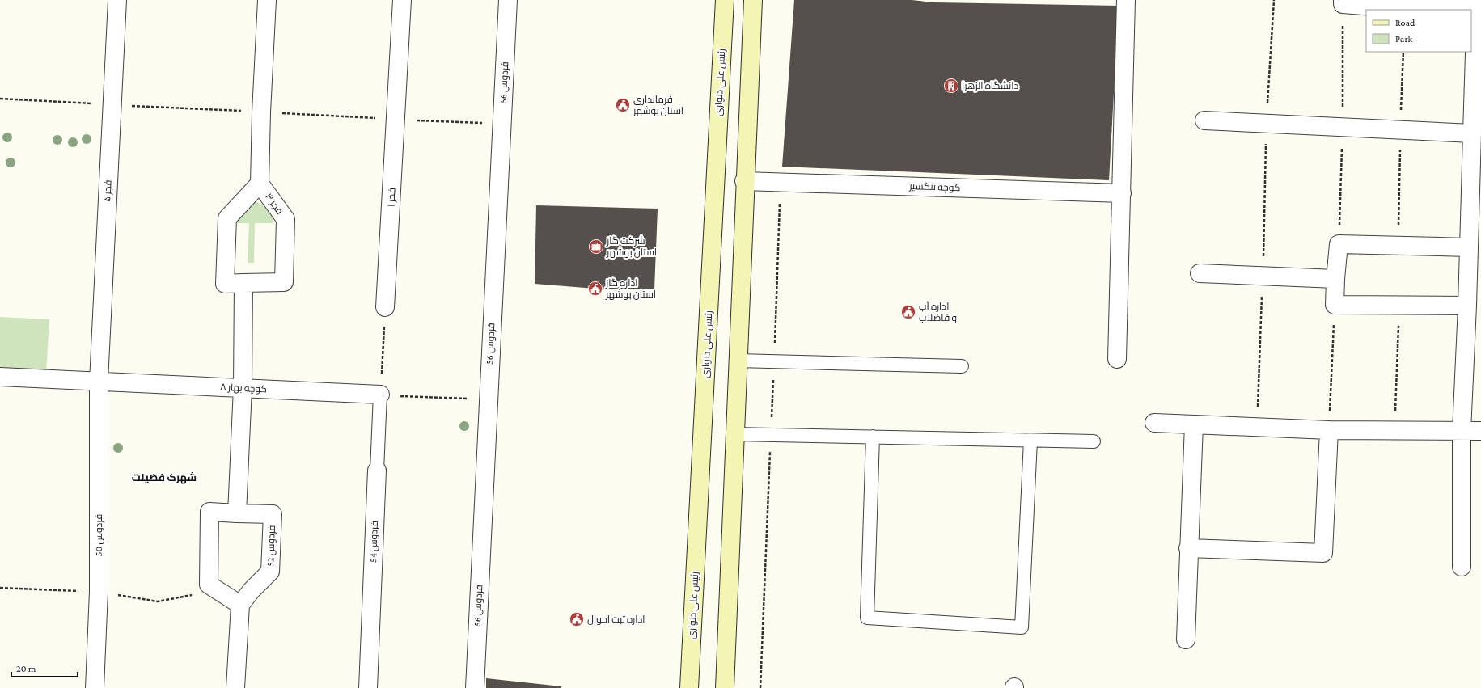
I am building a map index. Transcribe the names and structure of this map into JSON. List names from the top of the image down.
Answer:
{
  "streets": {
    "main road": ["رئیس علی دلواری"],
    "street": [
      "فردوس 56",
      "کوچه تنگسیر۱",
      "فجر ۵",
      "فجر ۱",
      "فجر ۳",
      "کوچه بهار ۸",
      "فردوس 50",
      "فردوس 54",
      "فردوس 52"
    ]
  },
  "crossings": [
    ["فجر ۵", "کوچه بهار ۸"],
    ["فجر ۵", "فردوس 50"],
    ["کوچه بهار ۸", "فردوس 50"],
    ["کوچه بهار ۸", "فردوس 54"]
  ],
  "districts": ["شهرک فضیلت"],
  "places": {
    "building": ["دانشگاه الزهرا"],
    "public building": [
      "فرمانداری استان بوشهر",
      "اداره گاز استان بوشهر",
      "اداره آب و فاضلاب",
      "اداره ثبت احوال"
    ],
    "office": ["شرکت گاز استان بوشهر"]
  },
  "legend": ["Road", "Park"],
  "scale_bar": "20 m"
}
